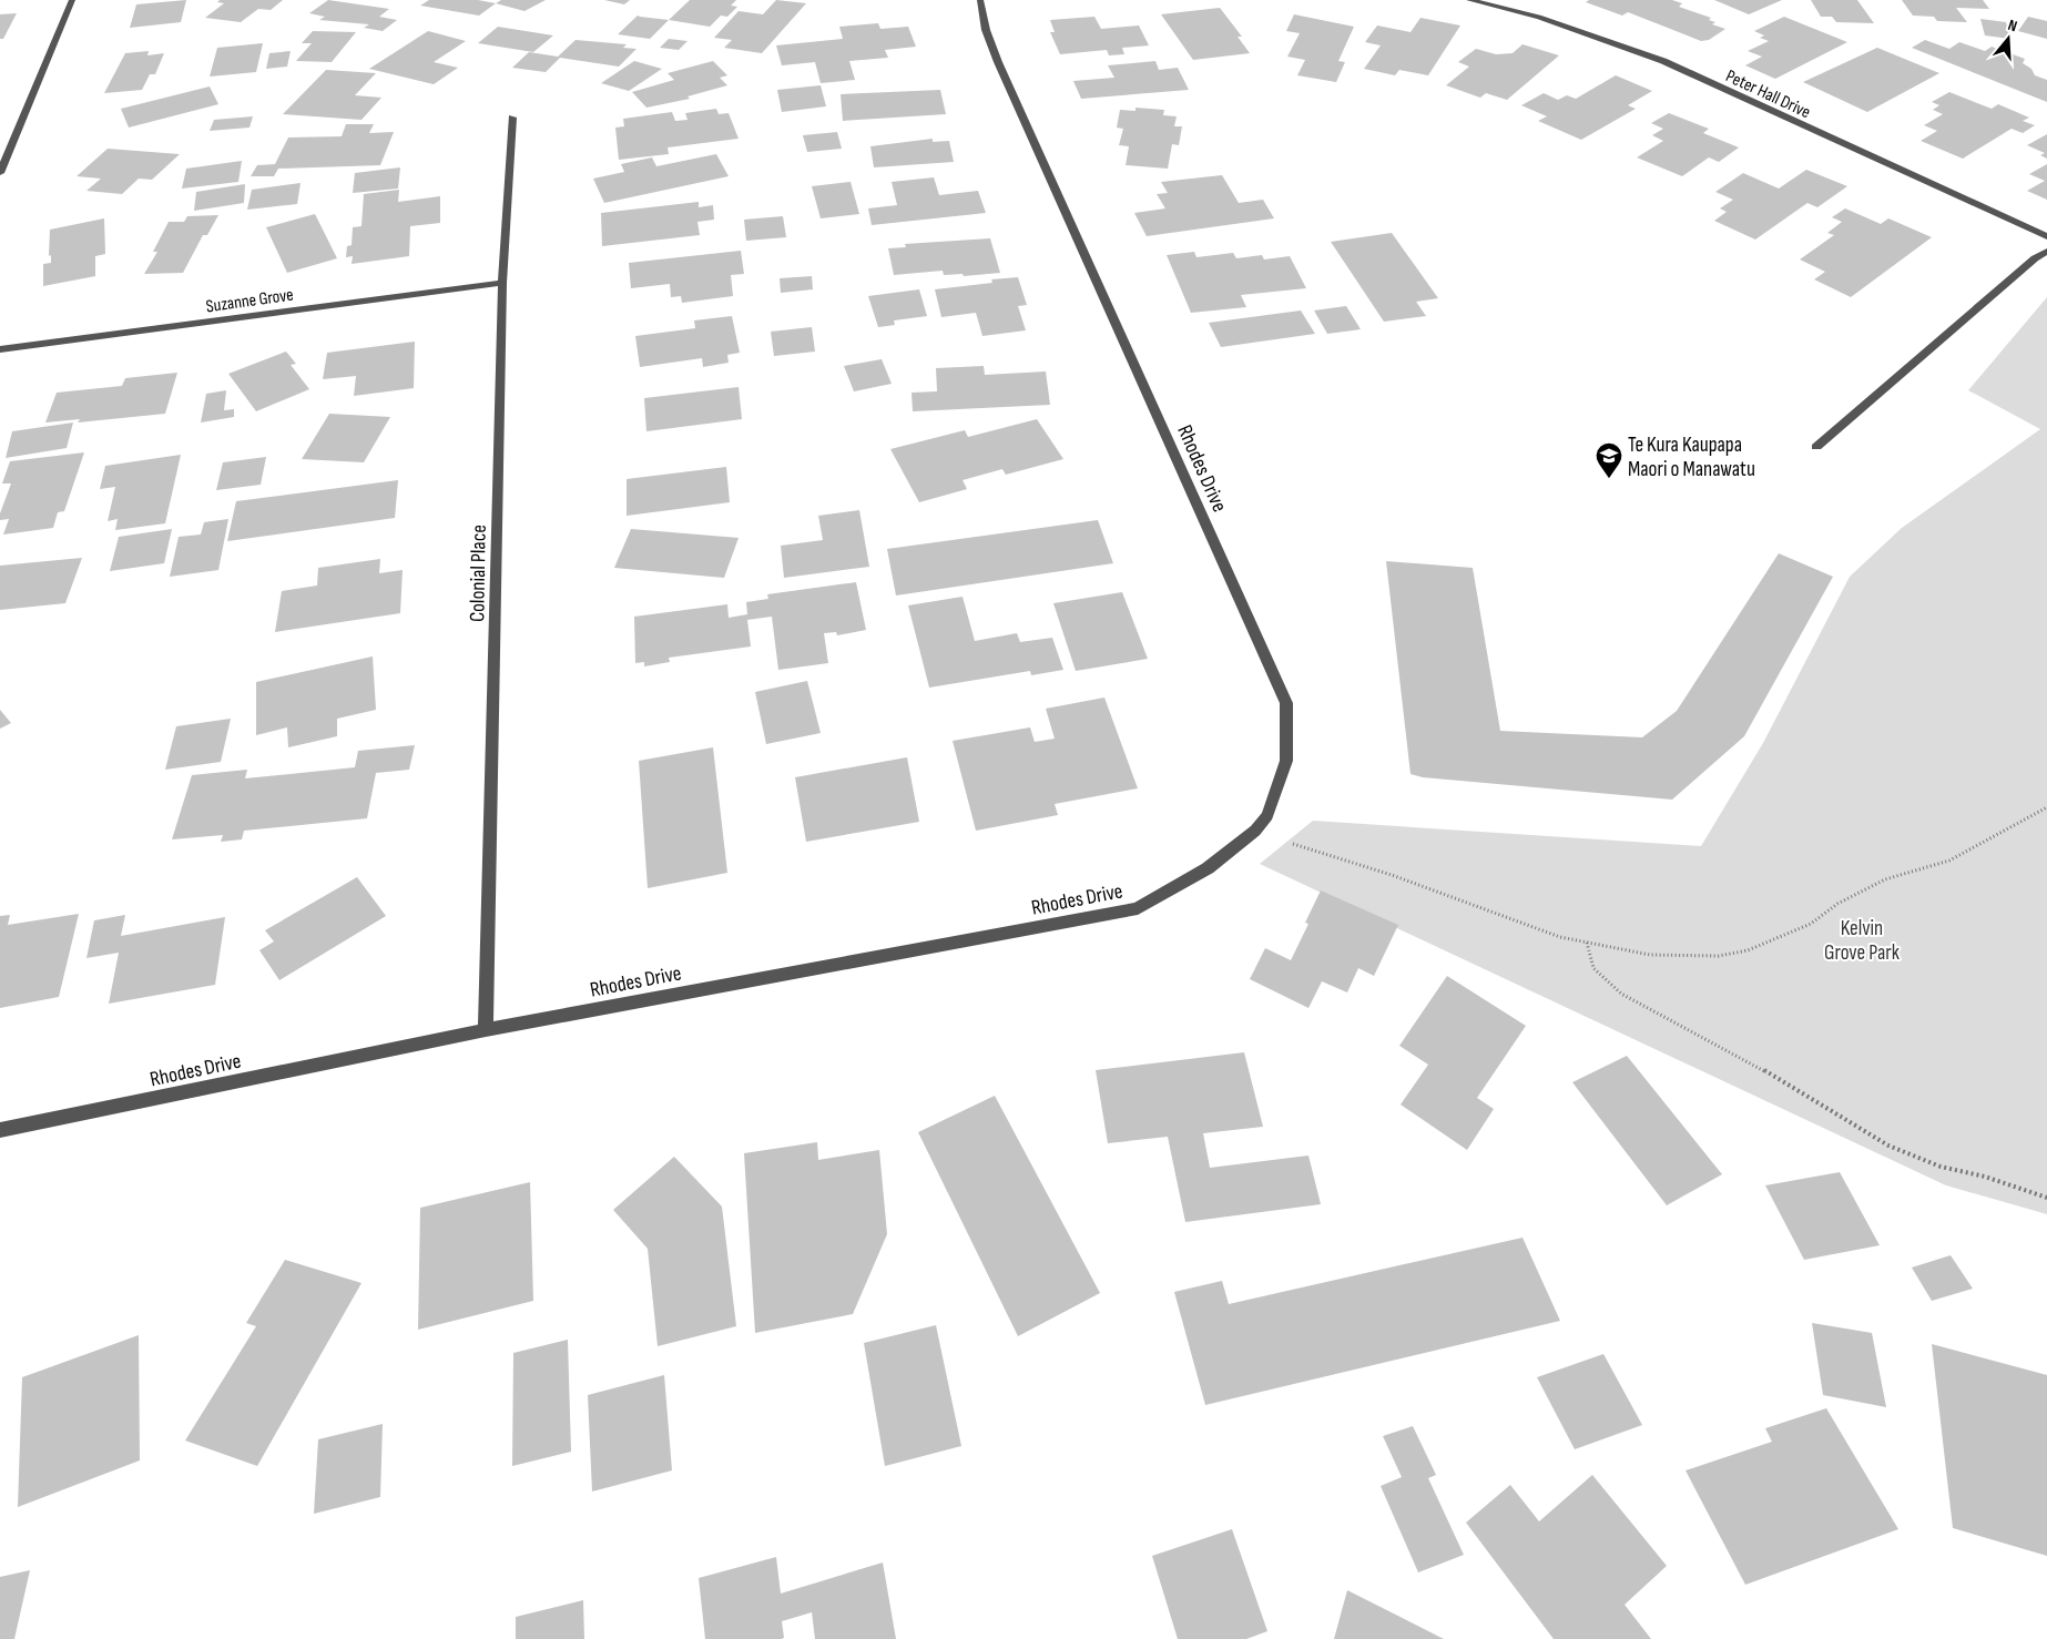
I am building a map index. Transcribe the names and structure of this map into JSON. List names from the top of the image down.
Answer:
{
  "streets": {
    "street": [
      "Peter Hall Drive",
      "Suzanne Grove",
      "Rhodes Drive",
      "Colonial Place"
    ]
  },
  "crossings": [
    ["Suzanne Grove", "Colonial Place"],
    ["Rhodes Drive", "Colonial Place"]
  ],
  "parks": ["Kelvin Grove Park"],
  "places": {
    "school or university": ["Te Kura Kaupapa Maori o Manawatu"]
  },
  "north": "top"
}
